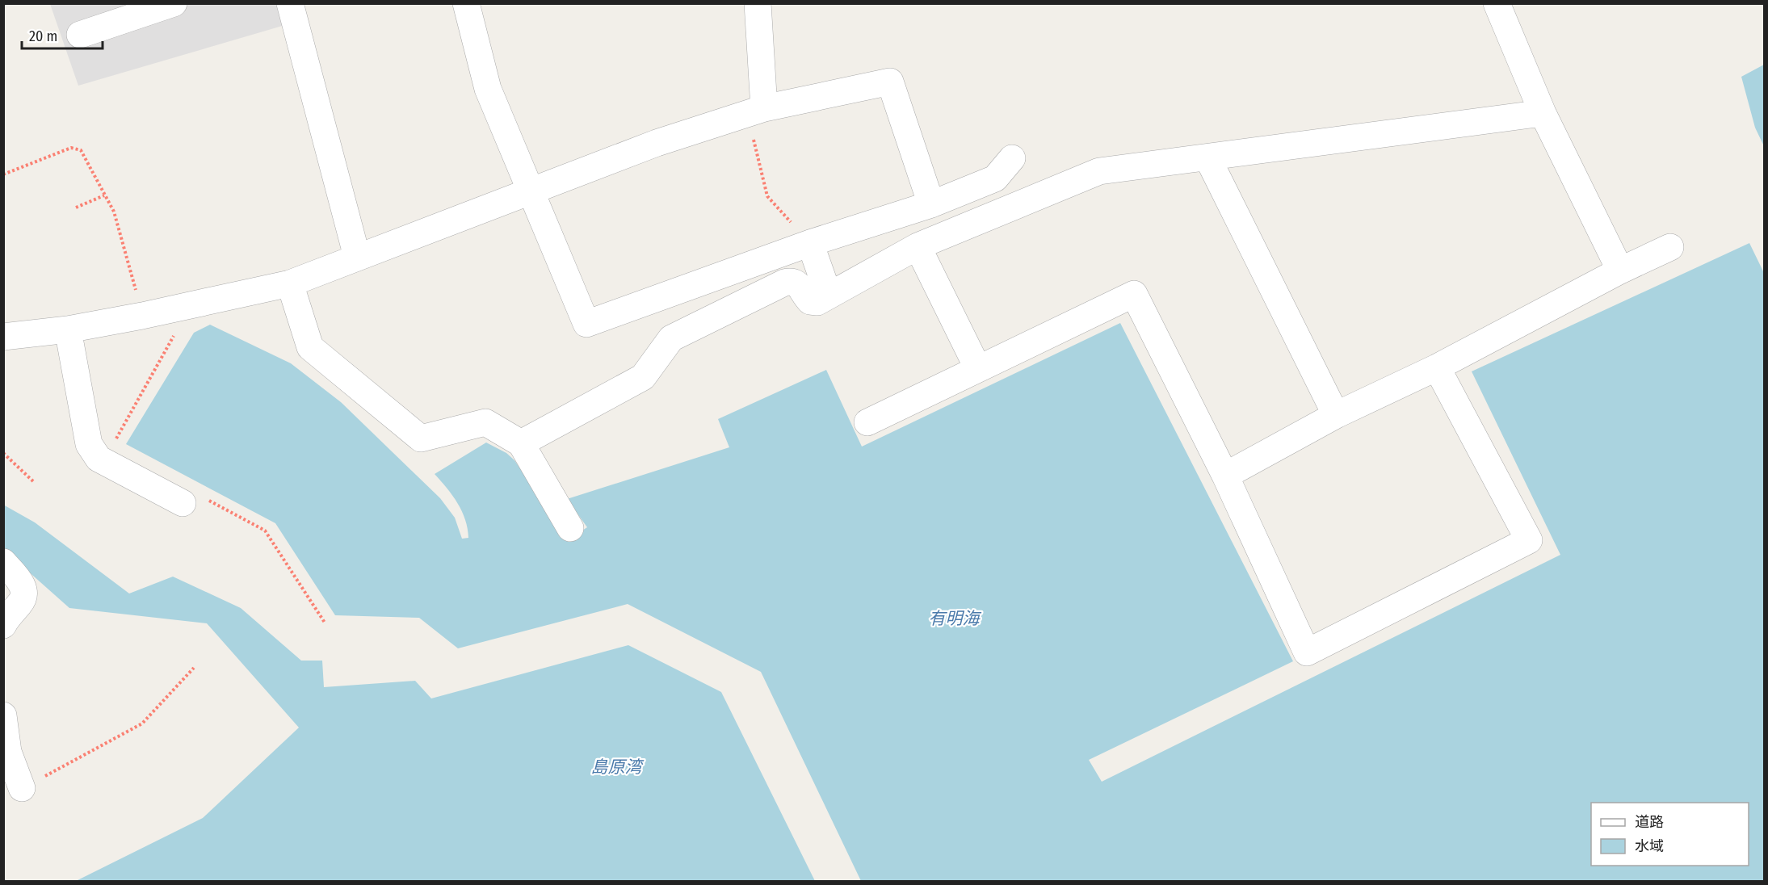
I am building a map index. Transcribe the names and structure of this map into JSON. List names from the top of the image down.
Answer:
{
  "water": ["有明海", "島原湾"],
  "legend": ["道路", "水域"],
  "scale_bar": "20 m"
}
